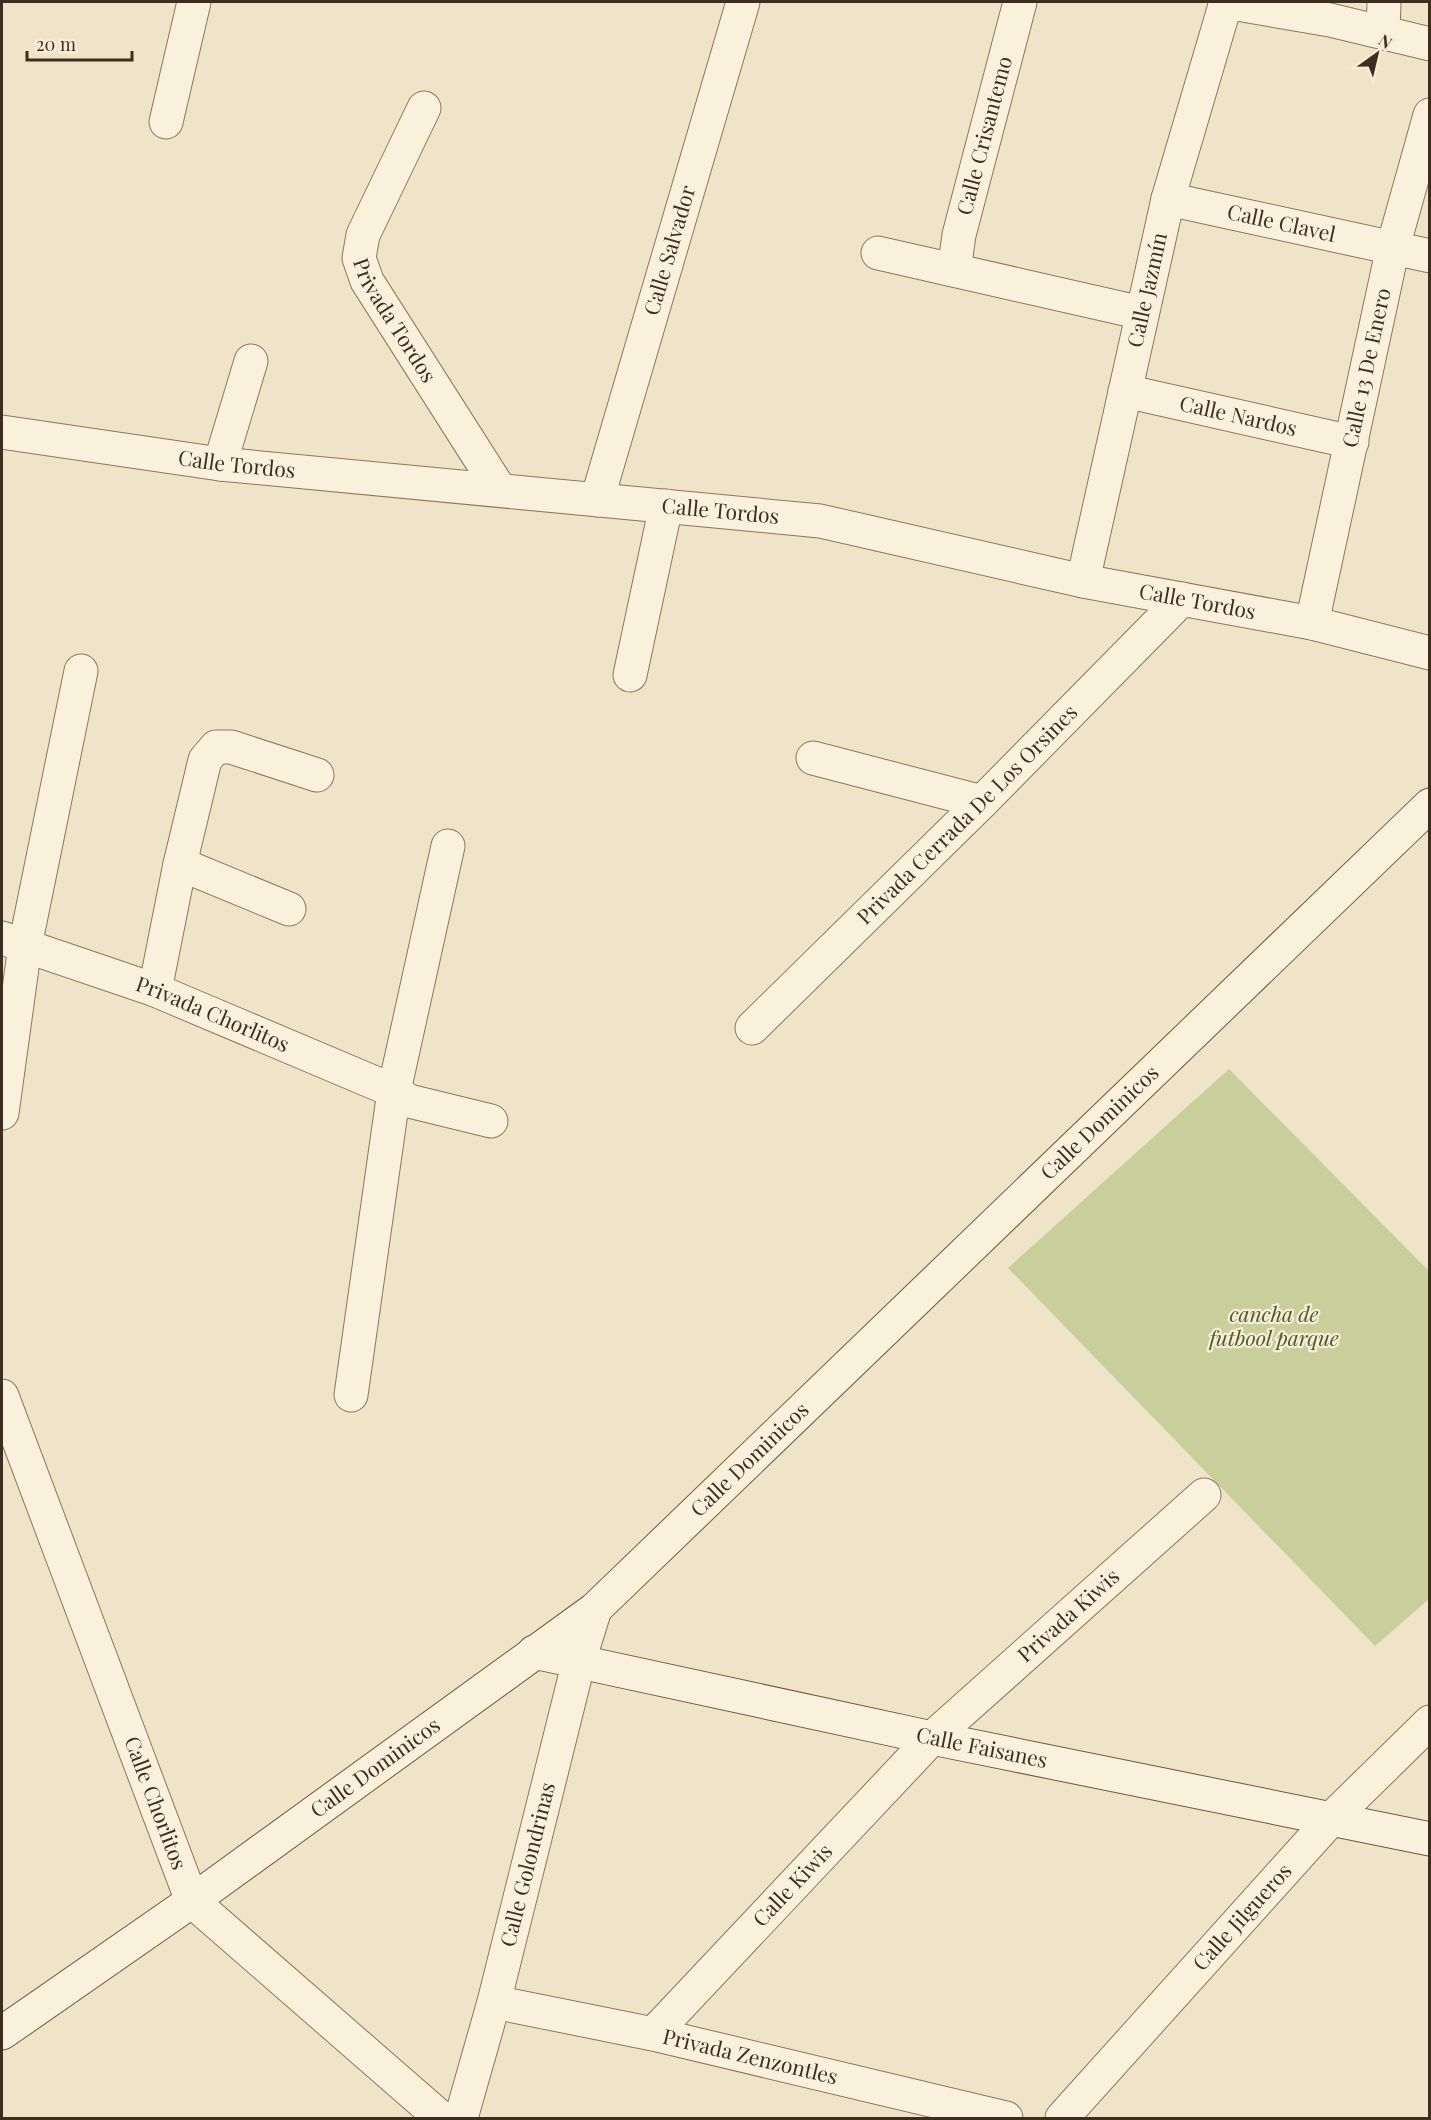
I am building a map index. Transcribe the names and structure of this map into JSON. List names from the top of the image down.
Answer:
{
  "streets": {
    "street": [
      "Calle Crisantemo",
      "Calle Clavel",
      "Calle Salvador",
      "Calle Jazmín",
      "Privada Tordos",
      "Calle 13 De Enero",
      "Calle Nardos",
      "Calle Tordos",
      "Privada Cerrada De Los Orsines",
      "Privada Chorlitos",
      "Calle Dominicos",
      "Privada Kiwis",
      "Calle Faisanes",
      "Calle Chorlitos",
      "Calle Golondrinas",
      "Calle Kiwis",
      "Calle Jilgueros",
      "Privada Zenzontles"
    ]
  },
  "crossings": [
    ["Calle Clavel", "Calle Jazmín"],
    ["Calle Clavel", "Calle 13 De Enero"],
    ["Calle Salvador", "Calle Tordos"],
    ["Calle Jazmín", "Calle Nardos"],
    ["Calle Jazmín", "Calle Tordos"],
    ["Privada Tordos", "Calle Tordos"],
    ["Calle 13 De Enero", "Calle Nardos"],
    ["Calle 13 De Enero", "Calle Tordos"],
    ["Calle Tordos", "Privada Cerrada De Los Orsines"],
    ["Calle Dominicos", "Calle Faisanes"],
    ["Calle Dominicos", "Calle Chorlitos"],
    ["Calle Dominicos", "Calle Golondrinas"],
    ["Privada Kiwis", "Calle Faisanes"],
    ["Privada Kiwis", "Calle Kiwis"],
    ["Calle Faisanes", "Calle Golondrinas"],
    ["Calle Faisanes", "Calle Kiwis"],
    ["Calle Faisanes", "Calle Jilgueros"],
    ["Calle Golondrinas", "Privada Zenzontles"],
    ["Calle Kiwis", "Privada Zenzontles"]
  ],
  "parks": ["cancha de futbool parque"],
  "scale_bar": "20 m",
  "north": "top right"
}
